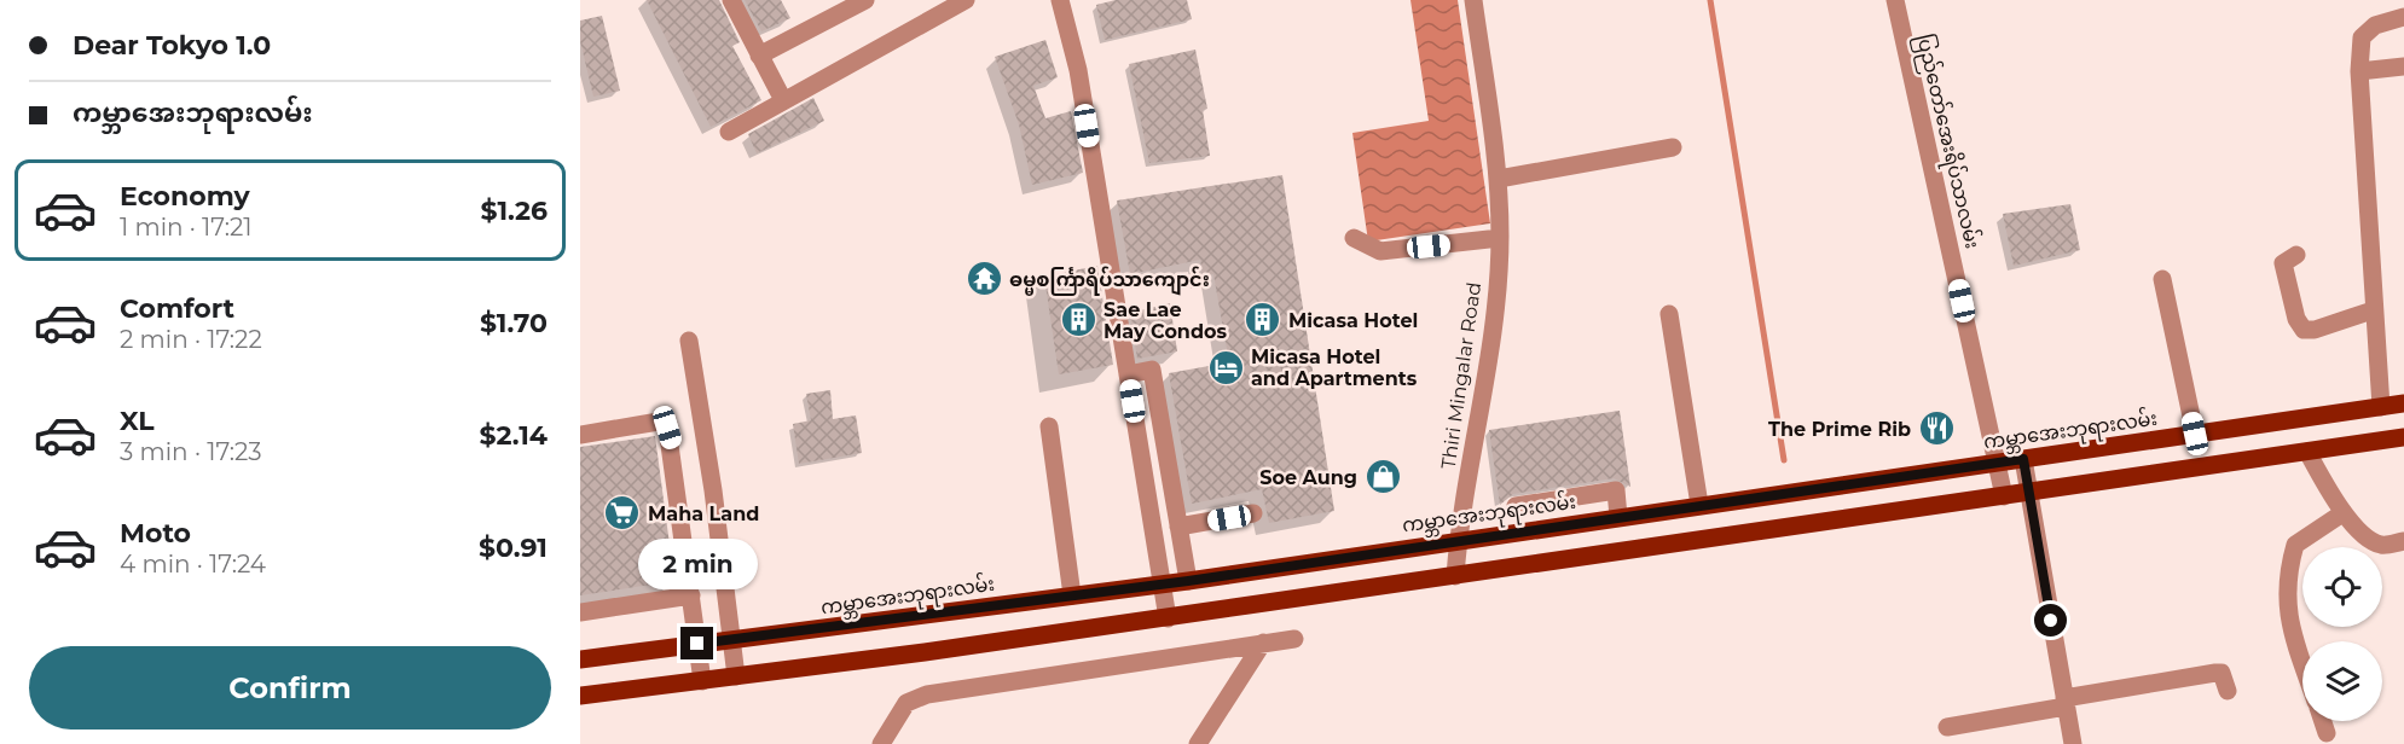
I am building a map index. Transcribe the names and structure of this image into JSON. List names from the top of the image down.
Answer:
{
  "streets": {
    "main road": ["ကမ္ဘာအေးဘုရားလမ်း"],
    "street": ["ပြည်တော်အေးရိပ်သာလမ်း", "Thiri Mingalar Road"]
  },
  "crossings": [
    ["ပြည်တော်အေးရိပ်သာလမ်း", "ကမ္ဘာအေးဘုရားလမ်း"],
    ["Thiri Mingalar Road", "ကမ္ဘာအေးဘုရားလမ်း"]
  ],
  "places": {
    "temple": ["ဓမ္မစင်္ကြာရိပ်သာကျောင်း"],
    "building": ["Sae Lae May Condos", "Micasa Hotel"],
    "hotel": ["Micasa Hotel and Apartments"],
    "restaurant": ["The Prime Rib"],
    "shop": ["Soe Aung"],
    "supermarket": ["Maha Land"]
  },
  "page": {
    "banner": ["Dear Tokyo 1.0", "ကမ္ဘာအေးဘုရားလမ်း"],
    "list": [
      {
        "name": "Economy",
        "note": "1 min · 17:21",
        "value": "$1.26"
      },
      {
        "name": "Comfort",
        "note": "2 min · 17:22",
        "value": "$1.70"
      },
      {
        "name": "XL",
        "note": "3 min · 17:23",
        "value": "$2.14"
      },
      {
        "name": "Moto",
        "note": "4 min · 17:24",
        "value": "$0.91"
      }
    ],
    "bubble": "2 min",
    "buttons": "Confirm"
  }
}
